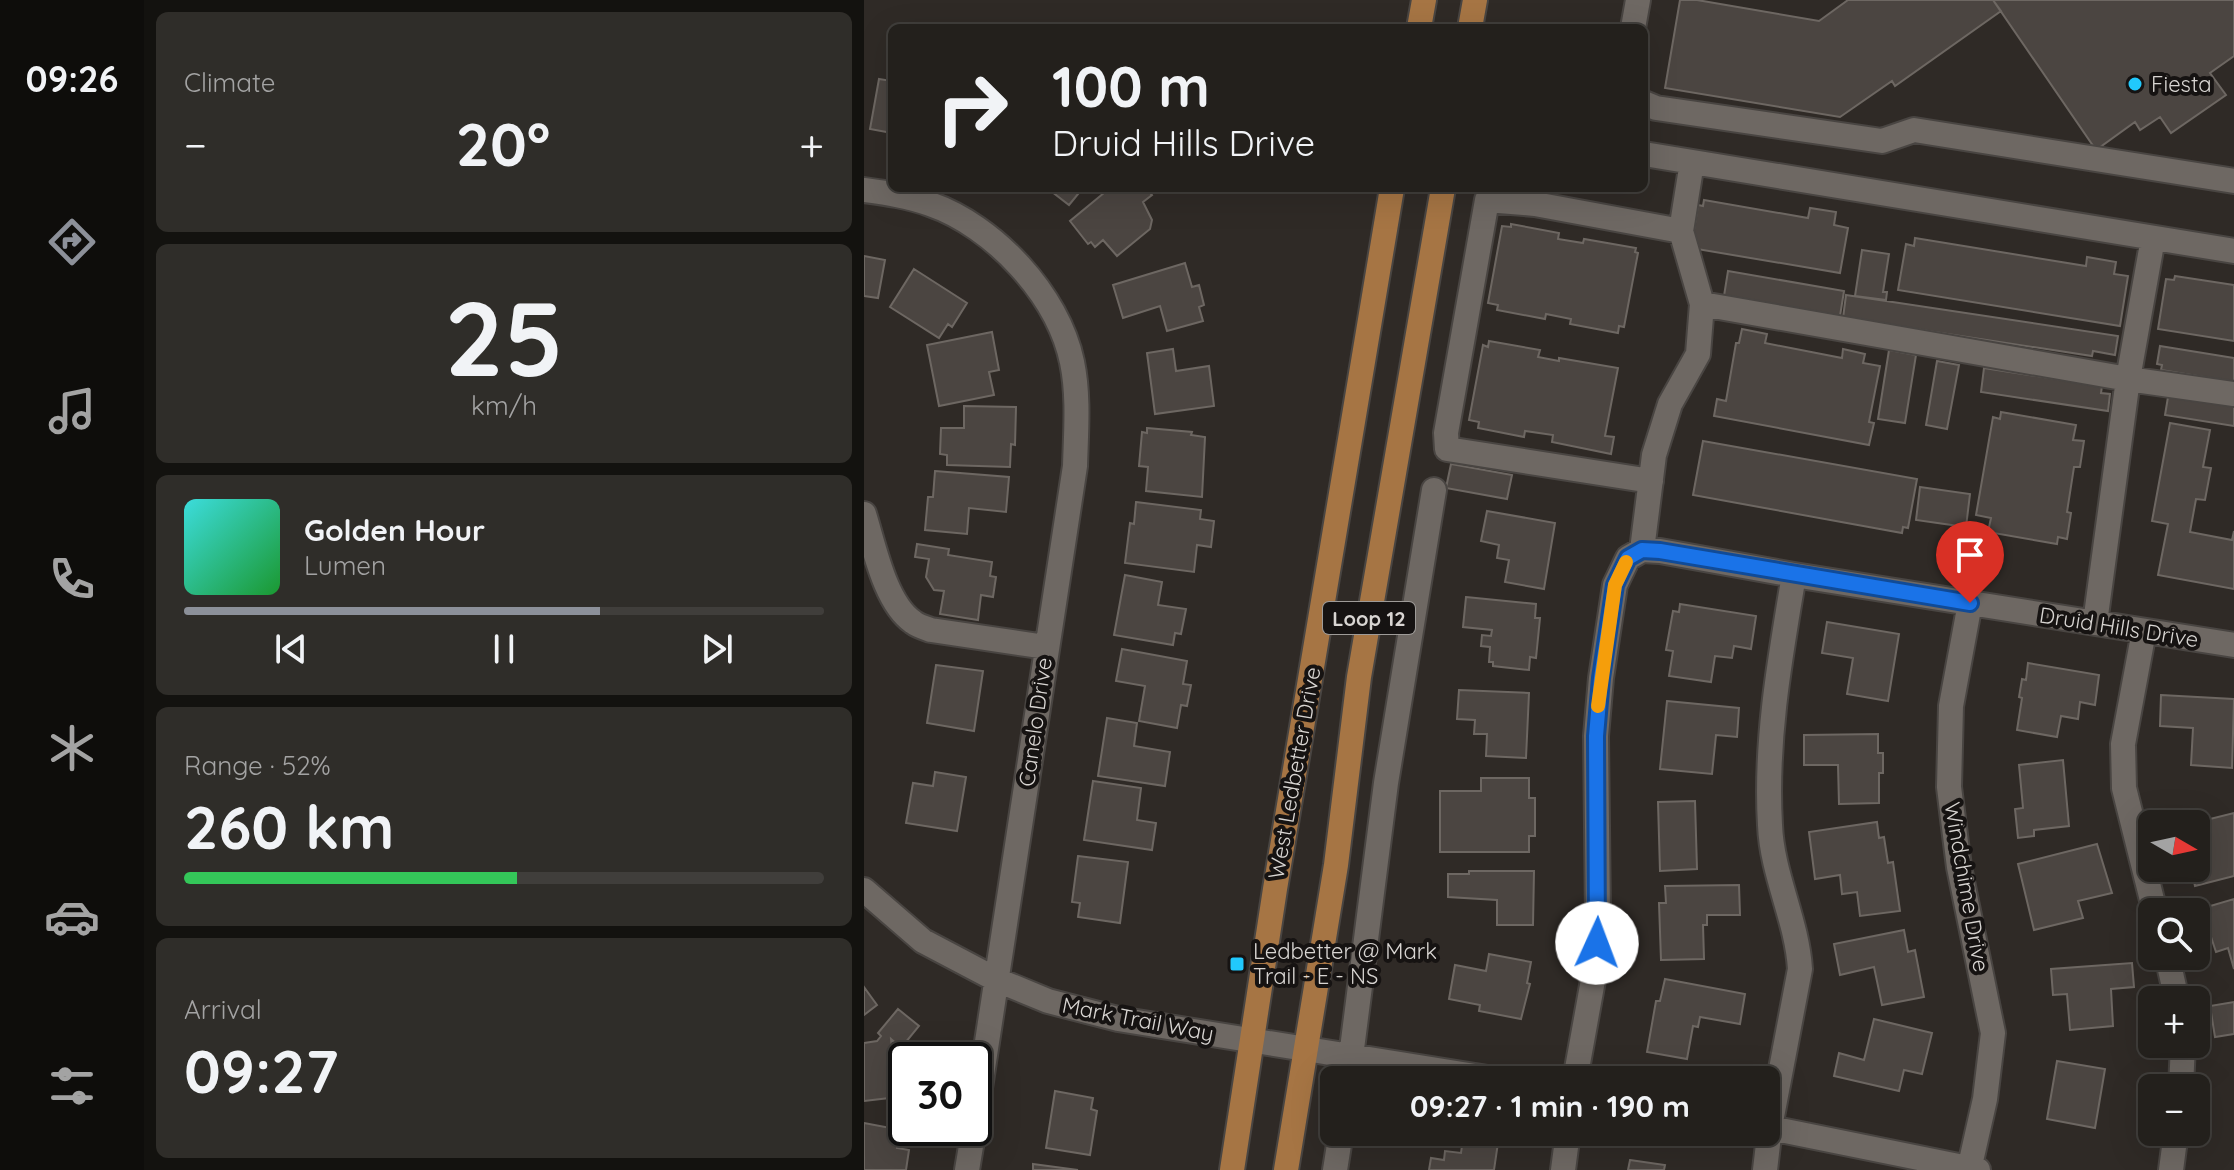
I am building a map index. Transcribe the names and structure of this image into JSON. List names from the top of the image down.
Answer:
{
  "streets": {
    "main road": ["Loop 12", "West Ledbetter Drive"],
    "street": [
      "Druid Hills Drive",
      "Canelo Drive",
      "Windchime Drive",
      "Mark Trail Way"
    ]
  },
  "crossings": [
    ["Loop 12", "Mark Trail Way"],
    ["Druid Hills Drive", "Windchime Drive"],
    ["Canelo Drive", "Mark Trail Way"],
    ["West Ledbetter Drive", "Mark Trail Way"]
  ],
  "places": {
    "other": ["Fiesta"],
    "transit": ["Ledbetter @ Mark Trail - E - NS"]
  },
  "north": "right",
  "page": {
    "tabs": "09:26",
    "tile": [
      "Climate",
      ["25", "km/h"],
      ["Range · 52%", "260 km"],
      ["Arrival", "09:27"]
    ],
    "turn": ["100 m", "Druid Hills Drive"],
    "heat": ["−", "20°", "+"],
    "song": ["Golden Hour", "Lumen"],
    "map_buttons": ["+", "−"],
    "limit": "30",
    "trip": "09:27 · 1 min · 190 m"
  }
}
